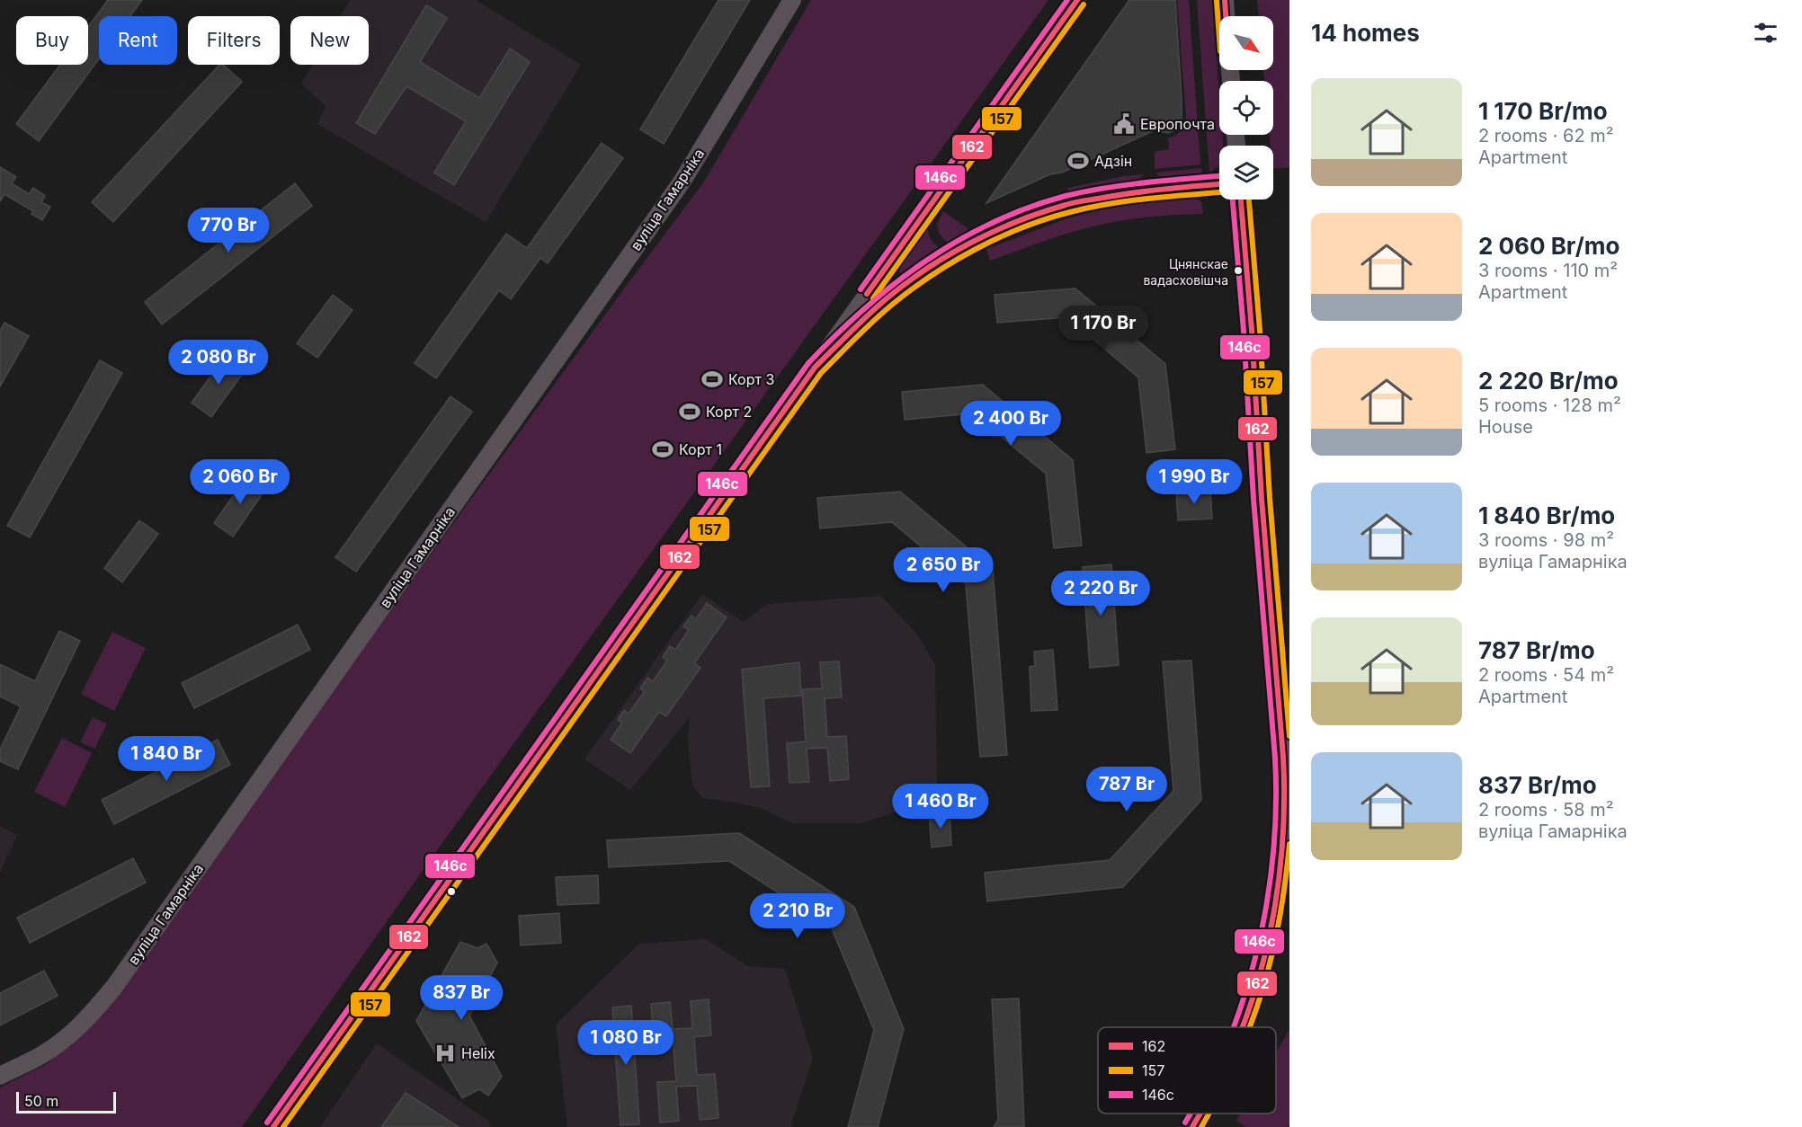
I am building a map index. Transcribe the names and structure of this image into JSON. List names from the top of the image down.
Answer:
{
  "streets": {
    "main road": ["вуліца Гамарніка"]
  },
  "places": {
    "public building": ["Европочта"],
    "sports": [
      "Адзін",
      "Корт 3",
      "Корт 2",
      "Корт 1"
    ],
    "other": ["Цнянскае вадасховішча"],
    "hospital": ["Helix"]
  },
  "lines": ["transit line 162", "transit line 146с", "transit line 157"],
  "legend": ["162", "157", "146с"],
  "scale_bar": "50 m",
  "north": "bottom right",
  "page": {
    "heading": "14 homes",
    "chip": [
      "Buy",
      "Rent",
      "Filters",
      "New"
    ],
    "list": [
      {
        "name": "1 170 Br/mo",
        "note": "2 rooms · 62 m² · Apartment"
      },
      {
        "name": "2 060 Br/mo",
        "note": "3 rooms · 110 m² · Apartment"
      },
      {
        "name": "2 220 Br/mo",
        "note": "5 rooms · 128 m² · House"
      },
      {
        "name": "1 840 Br/mo",
        "note": "3 rooms · 98 m² · вуліца Гамарніка"
      },
      {
        "name": "787 Br/mo",
        "note": "2 rooms · 54 m² · Apartment"
      },
      {
        "name": "837 Br/mo",
        "note": "2 rooms · 58 m² · вуліца Гамарніка"
      }
    ],
    "price": [
      "770 Br",
      "1 170 Br",
      "2 080 Br",
      "2 400 Br",
      "2 060 Br",
      "1 990 Br",
      "2 650 Br",
      "2 220 Br",
      "1 840 Br",
      "787 Br",
      "1 460 Br",
      "2 210 Br",
      "837 Br",
      "1 080 Br"
    ],
    "scale": "50 m"
  }
}
